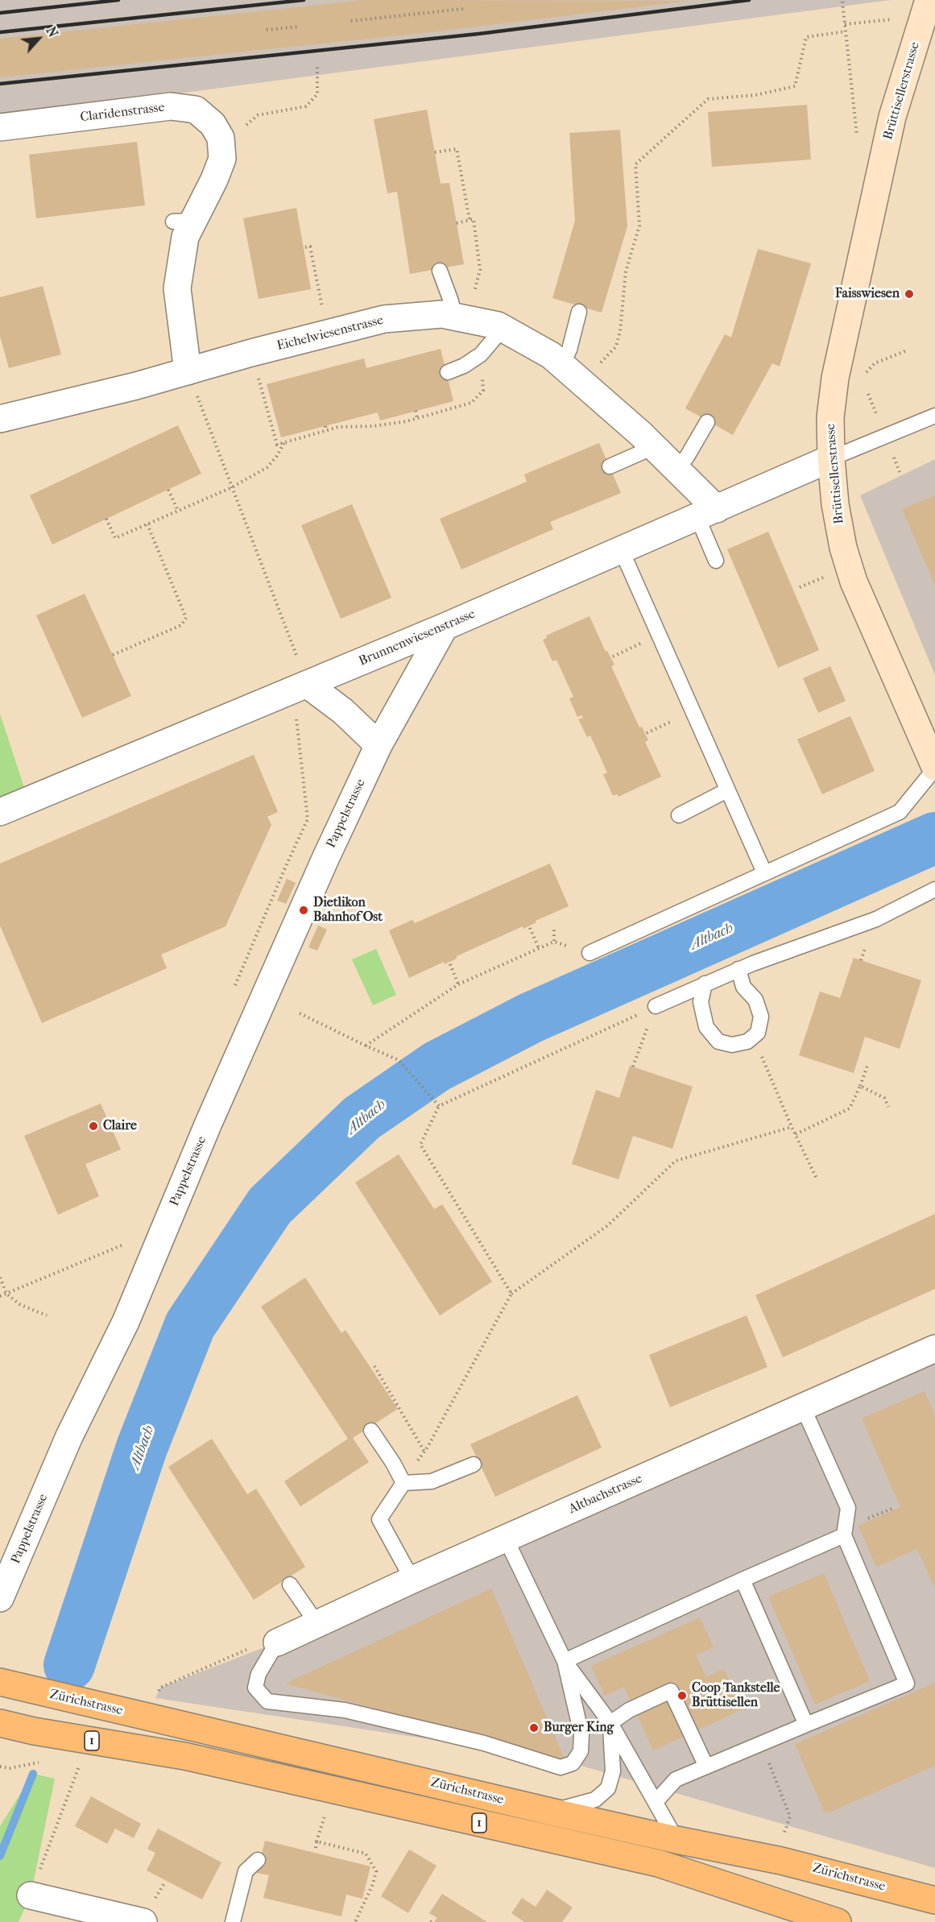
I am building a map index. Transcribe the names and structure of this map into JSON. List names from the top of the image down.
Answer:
{
  "streets": {
    "main road": ["Zürichstrasse", "1"],
    "street": [
      "Brüttisellerstrasse",
      "Claridenstrasse",
      "Eichelwiesenstrasse",
      "Brunnenwiesenstrasse",
      "Pappelstrasse",
      "Altbachstrasse"
    ]
  },
  "crossings": [
    ["Brüttisellerstrasse", "Brunnenwiesenstrasse"],
    ["Claridenstrasse", "Eichelwiesenstrasse"],
    ["Eichelwiesenstrasse", "Brunnenwiesenstrasse"],
    ["Brunnenwiesenstrasse", "Pappelstrasse"]
  ],
  "water": ["Altbach"],
  "places": [
    "Faisswiesen",
    "Dietlikon Bahnhof Ost",
    "Claire",
    "Coop Tankstelle Brüttisellen",
    "Burger King"
  ],
  "north": "top right"
}
